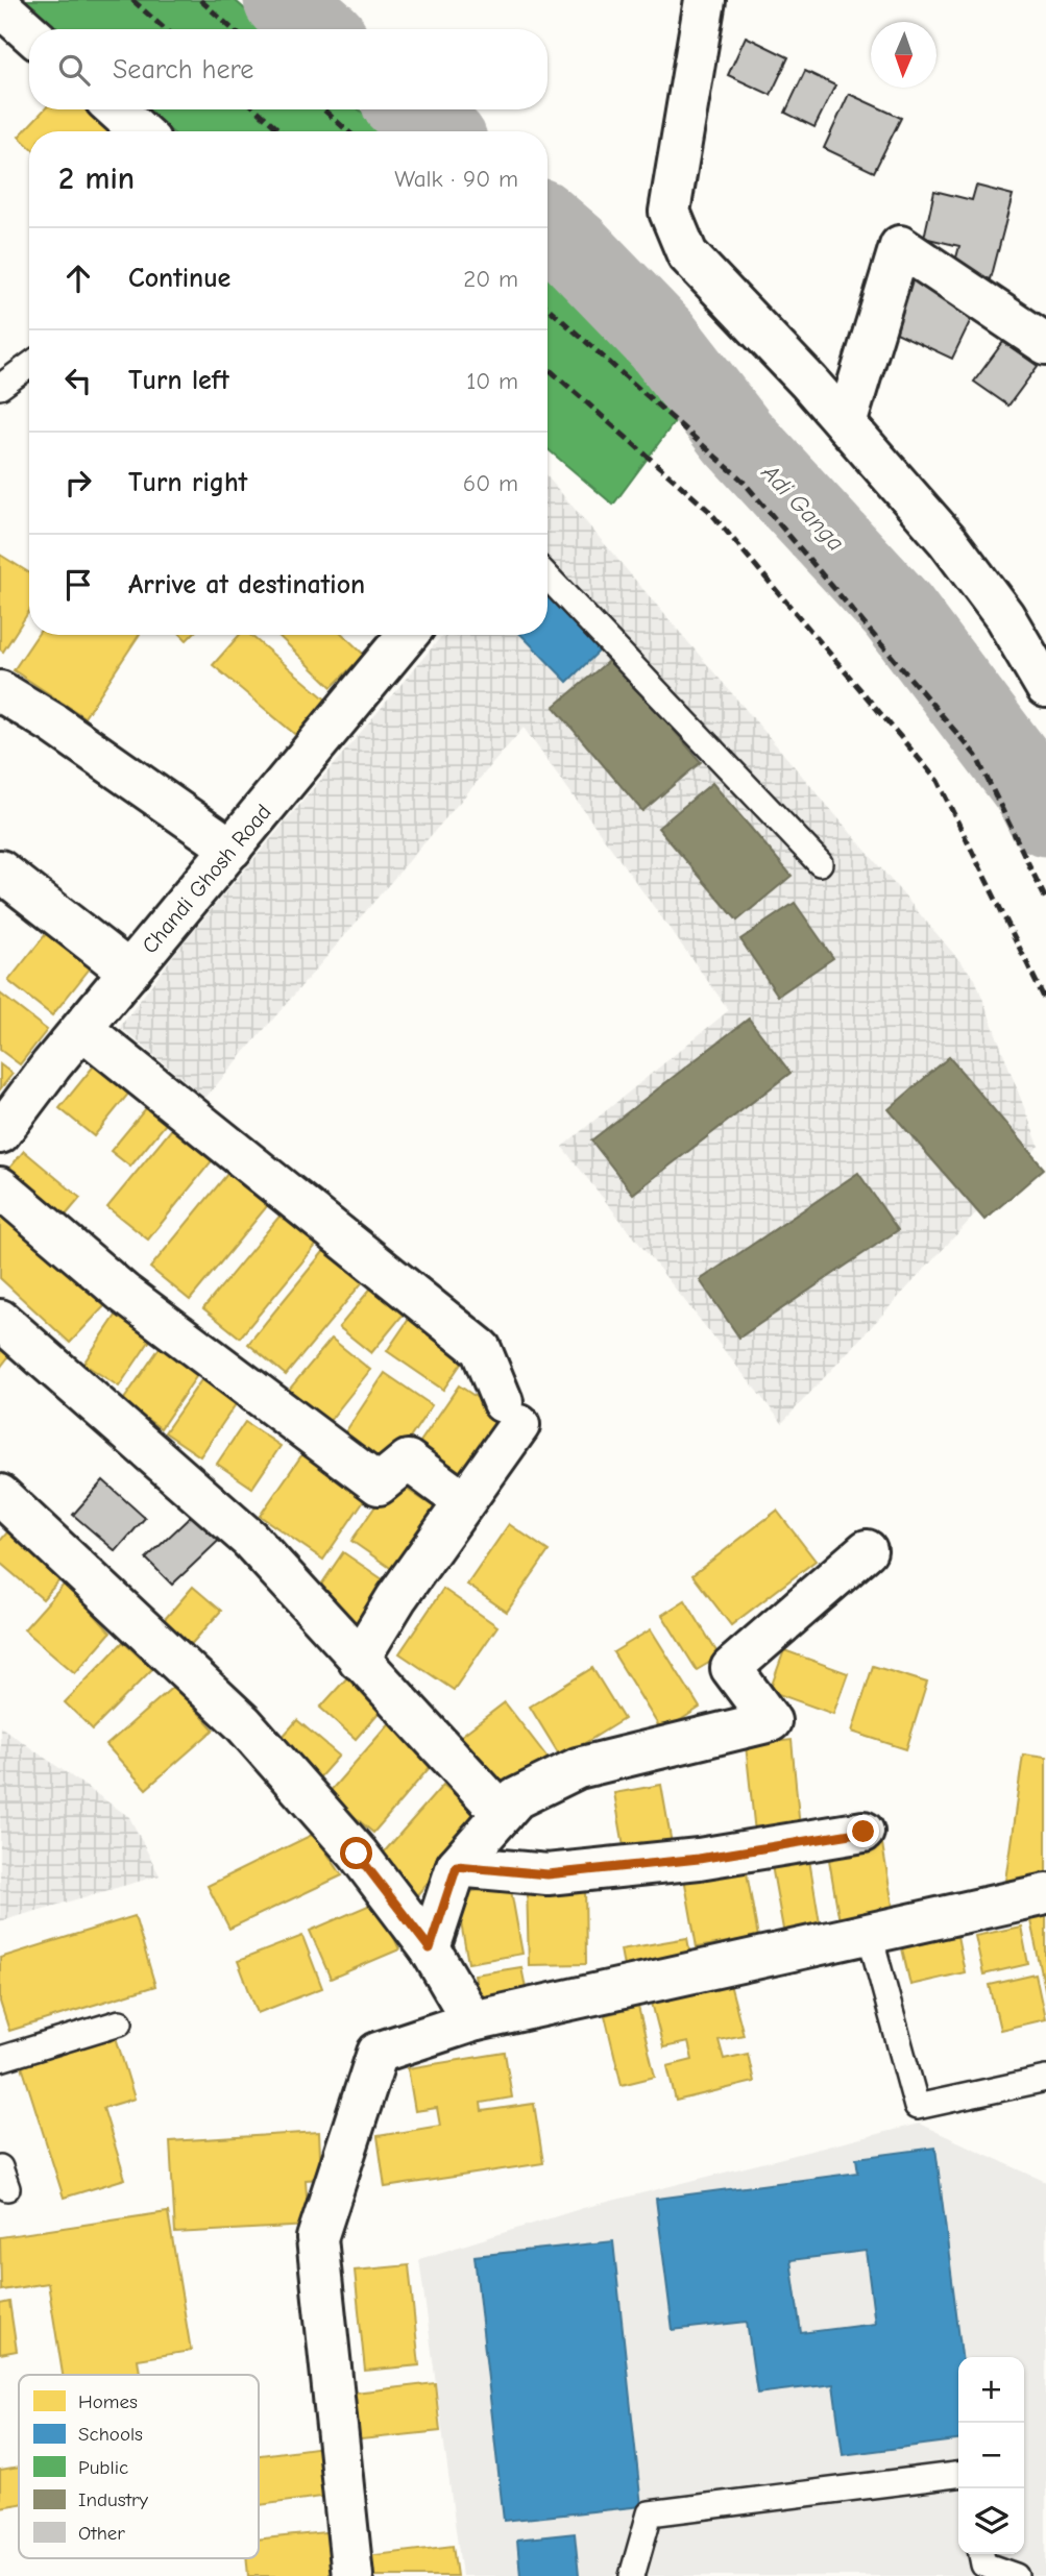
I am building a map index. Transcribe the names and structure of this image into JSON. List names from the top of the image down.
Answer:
{
  "streets": {
    "street": ["Chandi Ghosh Road"]
  },
  "water": ["Adi Ganga"],
  "legend": [
    "Homes",
    "Schools",
    "Public",
    "Industry",
    "Other"
  ],
  "north": "bottom",
  "page": {
    "search": "Search here",
    "heading": ["2 min", "Walk · 90 m"],
    "list": [
      ["Continue", "20 m"],
      ["Turn left", "10 m"],
      ["Turn right", "60 m"],
      "Arrive at destination"
    ],
    "map_buttons": ["+", "−"]
  }
}
